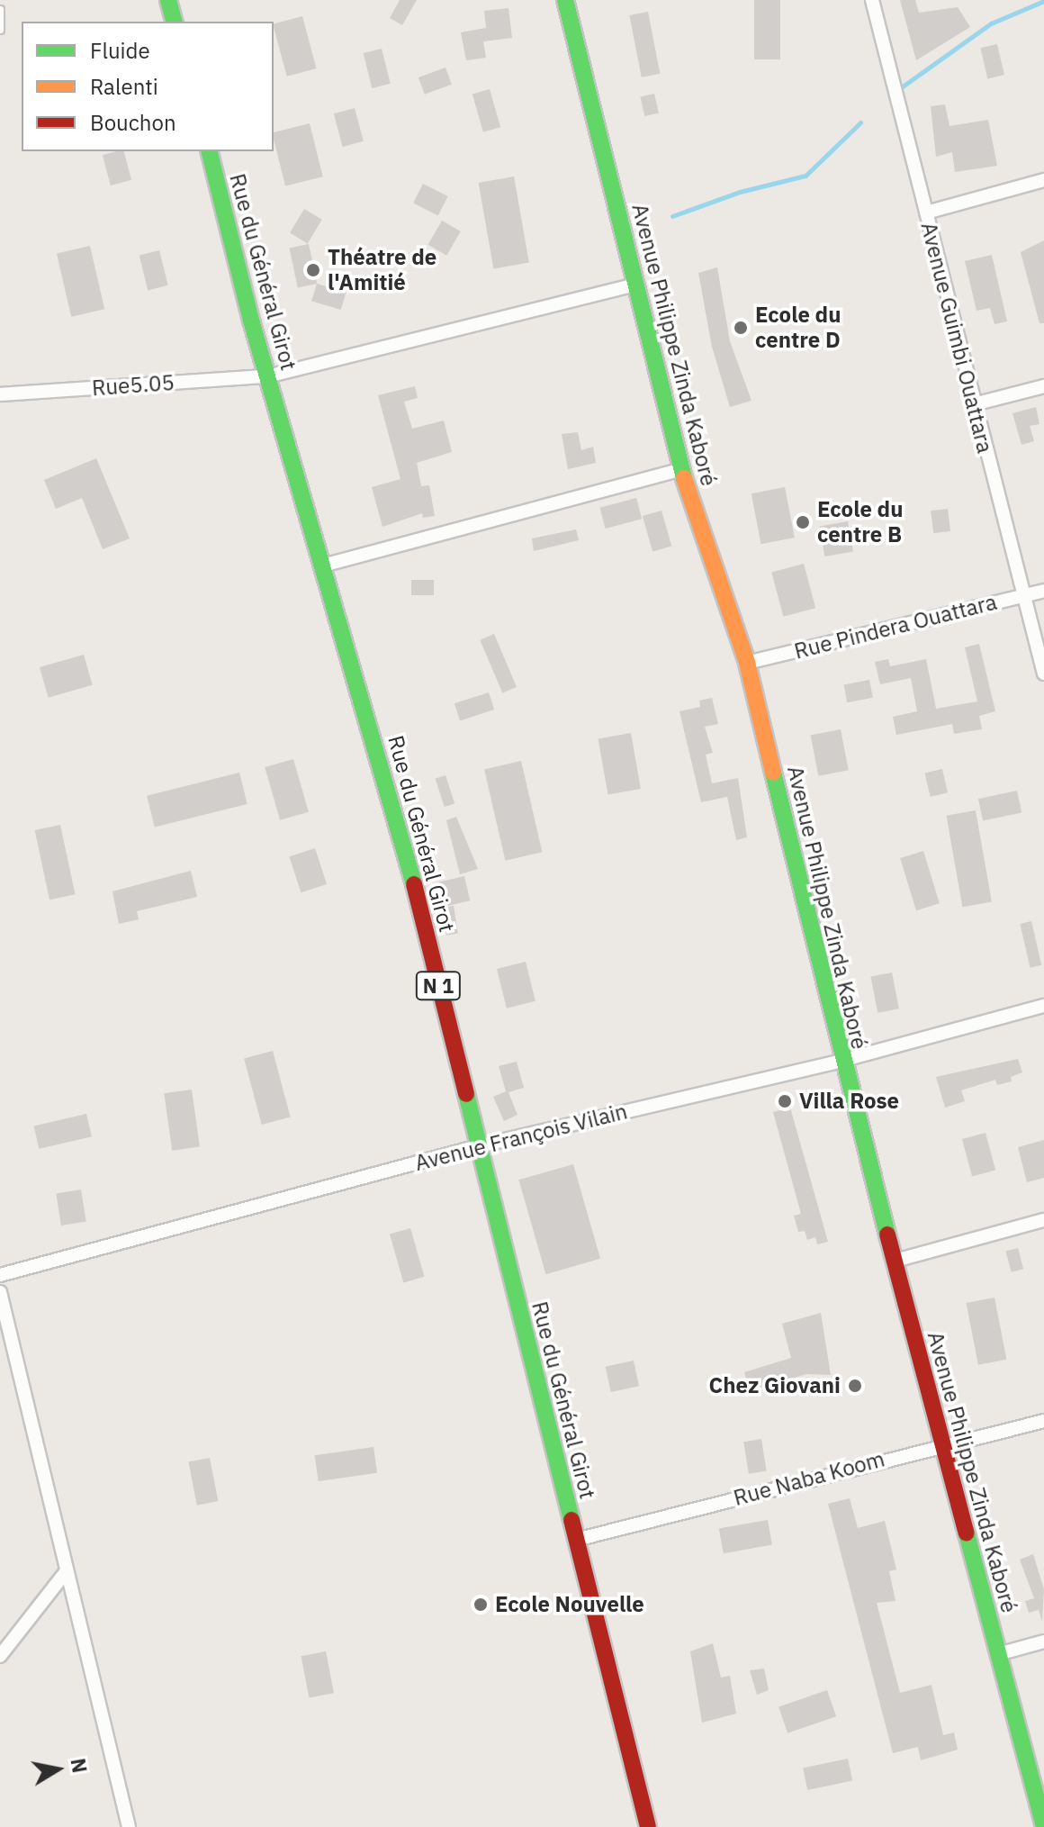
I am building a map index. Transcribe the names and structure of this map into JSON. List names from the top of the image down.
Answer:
{
  "streets": {
    "main road": ["Rue du Général Girot", "Avenue Philippe Zinda Kaboré", "N 1"],
    "street": [
      "Avenue Guimbi Ouattara",
      "Rue5.05",
      "Rue Pindera Ouattara",
      "Avenue François Vilain",
      "Rue Naba Koom"
    ]
  },
  "crossings": [
    ["Rue du Général Girot", "Rue5.05"],
    ["Rue du Général Girot", "Avenue François Vilain"],
    ["Rue du Général Girot", "Rue Naba Koom"],
    ["Avenue Guimbi Ouattara", "Rue Pindera Ouattara"],
    ["Avenue Philippe Zinda Kaboré", "Rue5.05"],
    ["Avenue Philippe Zinda Kaboré", "Rue Pindera Ouattara"],
    ["Avenue Philippe Zinda Kaboré", "Avenue François Vilain"],
    ["Avenue Philippe Zinda Kaboré", "Rue Naba Koom"]
  ],
  "places": [
    "Théatre de l'Amitié",
    "Ecole du centre D",
    "Ecole du centre B",
    "Villa Rose",
    "Chez Giovani",
    "Ecole Nouvelle"
  ],
  "legend": ["Fluide", "Ralenti", "Bouchon"],
  "north": "right"
}
